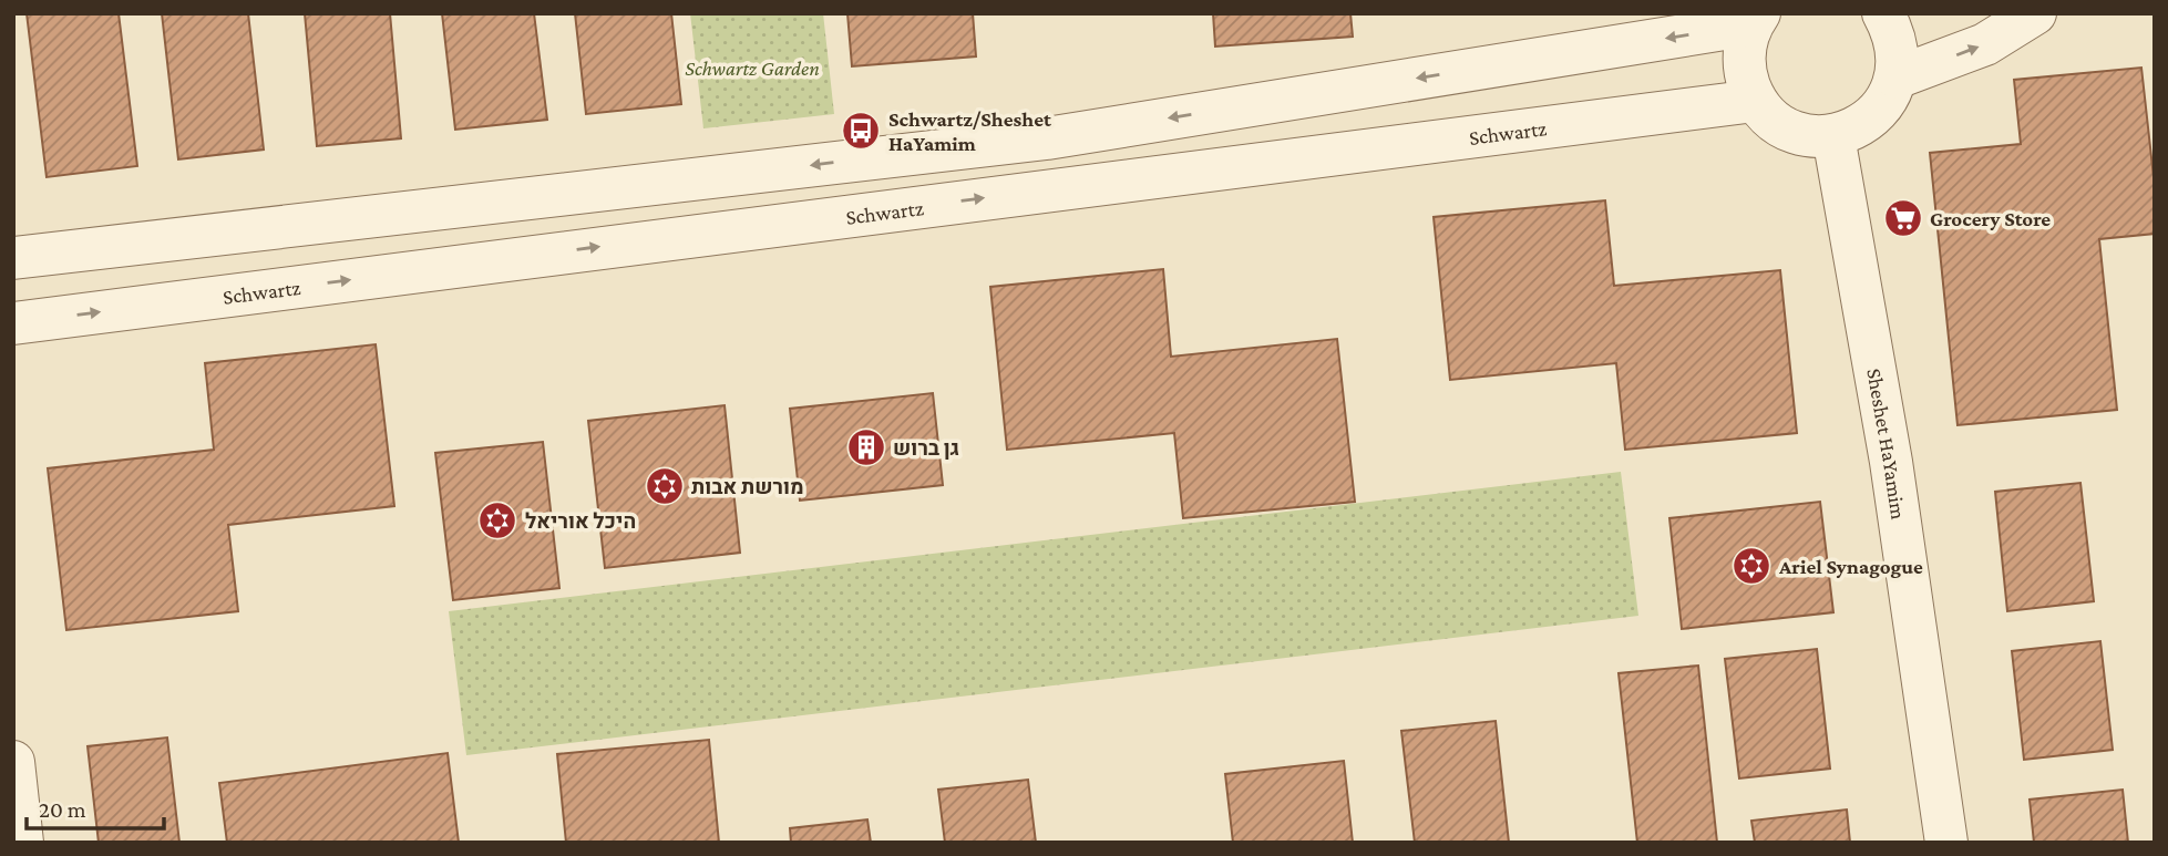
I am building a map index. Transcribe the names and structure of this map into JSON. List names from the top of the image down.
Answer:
{
  "streets": {
    "street": ["Schwartz", "Sheshet HaYamim"]
  },
  "parks": ["Schwartz Garden"],
  "places": {
    "bus stop": ["Schwartz/Sheshet HaYamim"],
    "supermarket": ["Grocery Store"],
    "building": ["גן ברוש"],
    "synagogue": ["מורשת אבות", "היכל אוריאל", "Ariel Synagogue"]
  },
  "scale_bar": "20 m"
}
